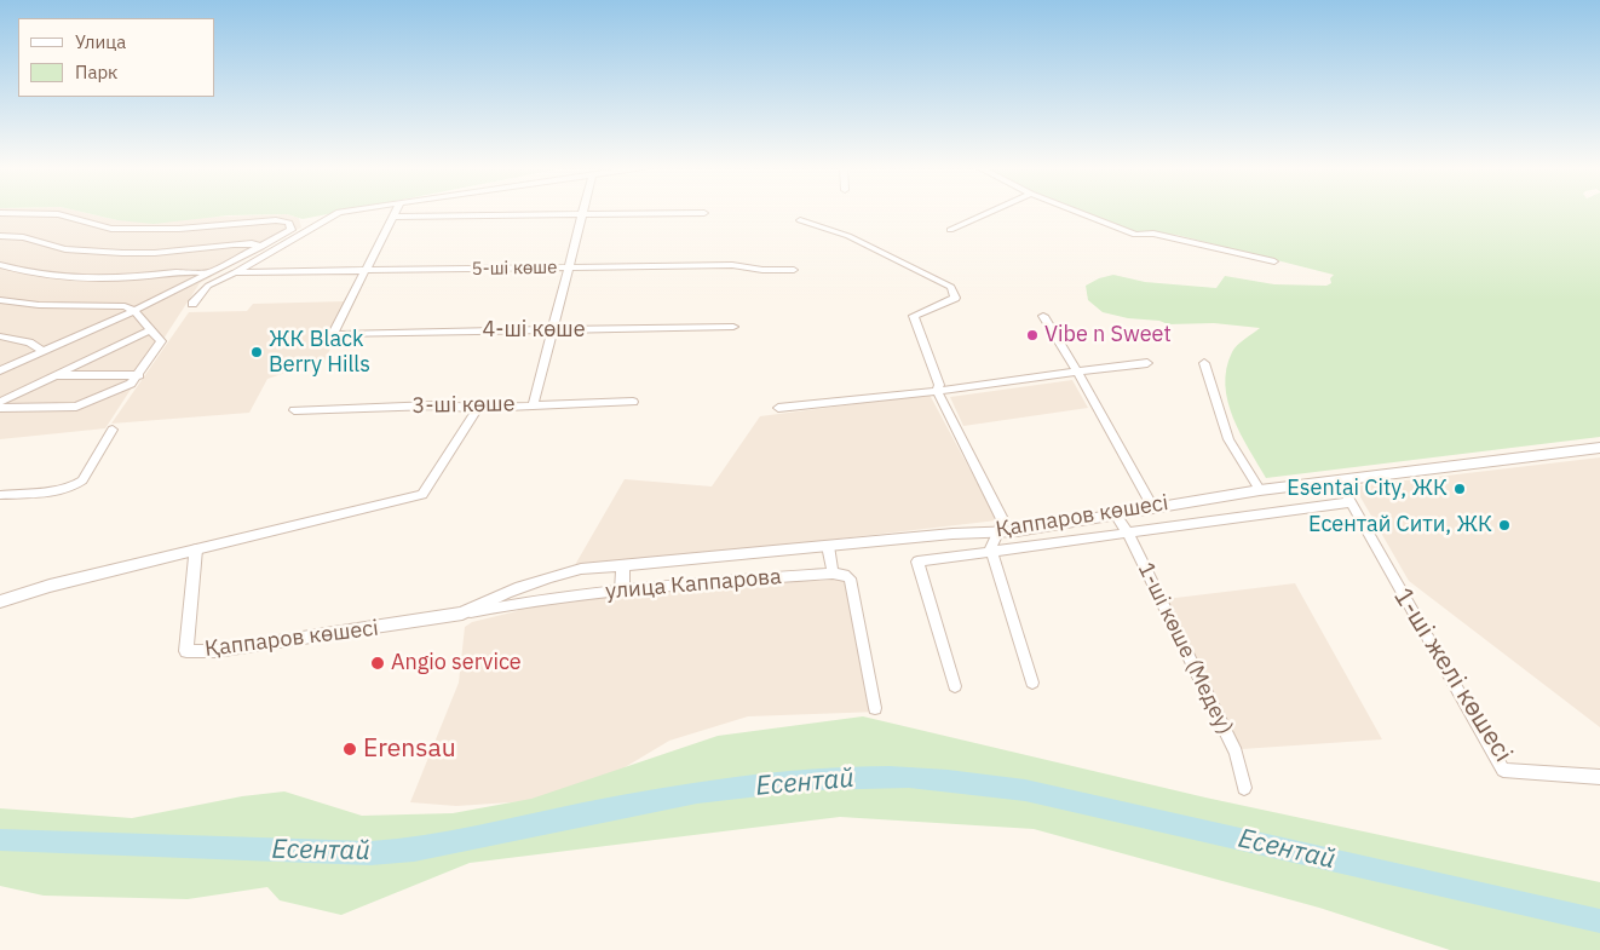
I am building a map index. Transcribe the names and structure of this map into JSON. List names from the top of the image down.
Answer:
{
  "streets": {
    "street": [
      "5-ші көше",
      "4-ші көше",
      "3-ші көше",
      "Қаппаров көшесі",
      "улица Каппарова",
      "1-ші көше (Медеу)",
      "1-ші желі көшесі"
    ]
  },
  "crossings": [
    ["5-ші көше", "4-ші көше"],
    ["Қаппаров көшесі", "улица Каппарова"],
    ["Қаппаров көшесі", "1-ші көше (Медеу)"],
    ["Қаппаров көшесі", "1-ші желі көшесі"]
  ],
  "water": ["Есентай"],
  "places": [
    "Vibe n Sweet",
    "ЖК Black Berry Hills",
    "Esentai City, ЖК",
    "Есентай Сити, ЖК",
    "Angio service",
    "Erensau"
  ],
  "legend": ["Улица", "Парк"]
}
